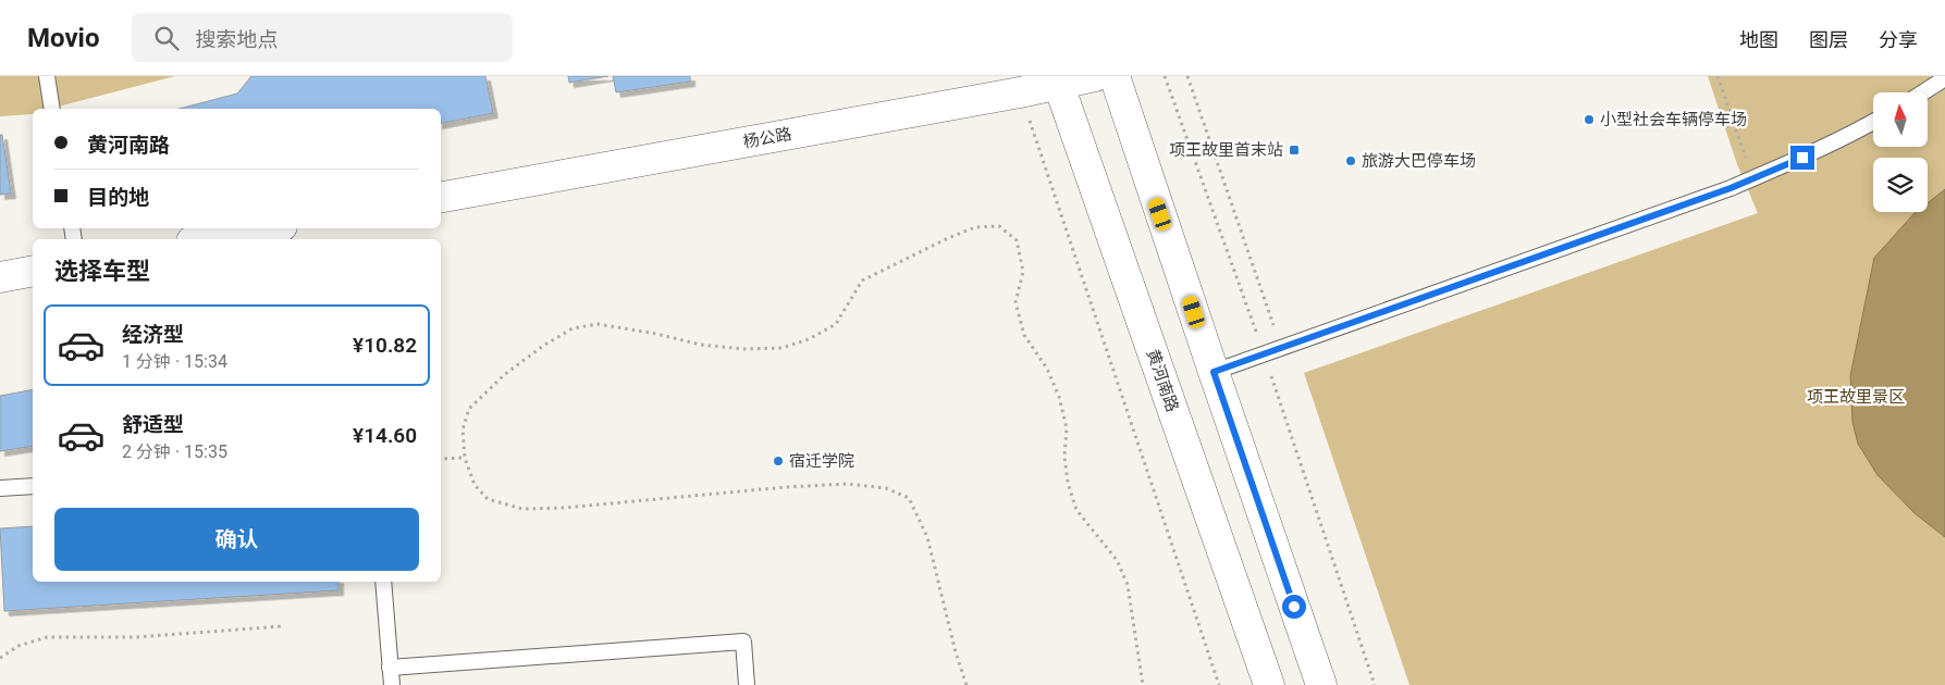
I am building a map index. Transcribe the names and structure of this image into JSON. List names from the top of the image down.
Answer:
{
  "streets": {
    "main road": ["杨公路", "黄河南路"]
  },
  "crossings": [
    ["杨公路", "黄河南路"]
  ],
  "parks": ["项王故里景区"],
  "places": {
    "other": ["小型社会车辆停车场", "旅游大巴停车场", "宿迁学院"],
    "transit": ["项王故里首末站"]
  },
  "north": "top",
  "page": {
    "header": "Movio",
    "search": "搜索地点",
    "nav": ["地图", "图层", "分享"],
    "banner": ["黄河南路", "目的地"],
    "heading": "选择车型",
    "list": [
      {
        "name": "经济型",
        "note": "1 分钟 · 15:34",
        "value": "¥10.82"
      },
      {
        "name": "舒适型",
        "note": "2 分钟 · 15:35",
        "value": "¥14.60"
      }
    ],
    "buttons": "确认"
  }
}
